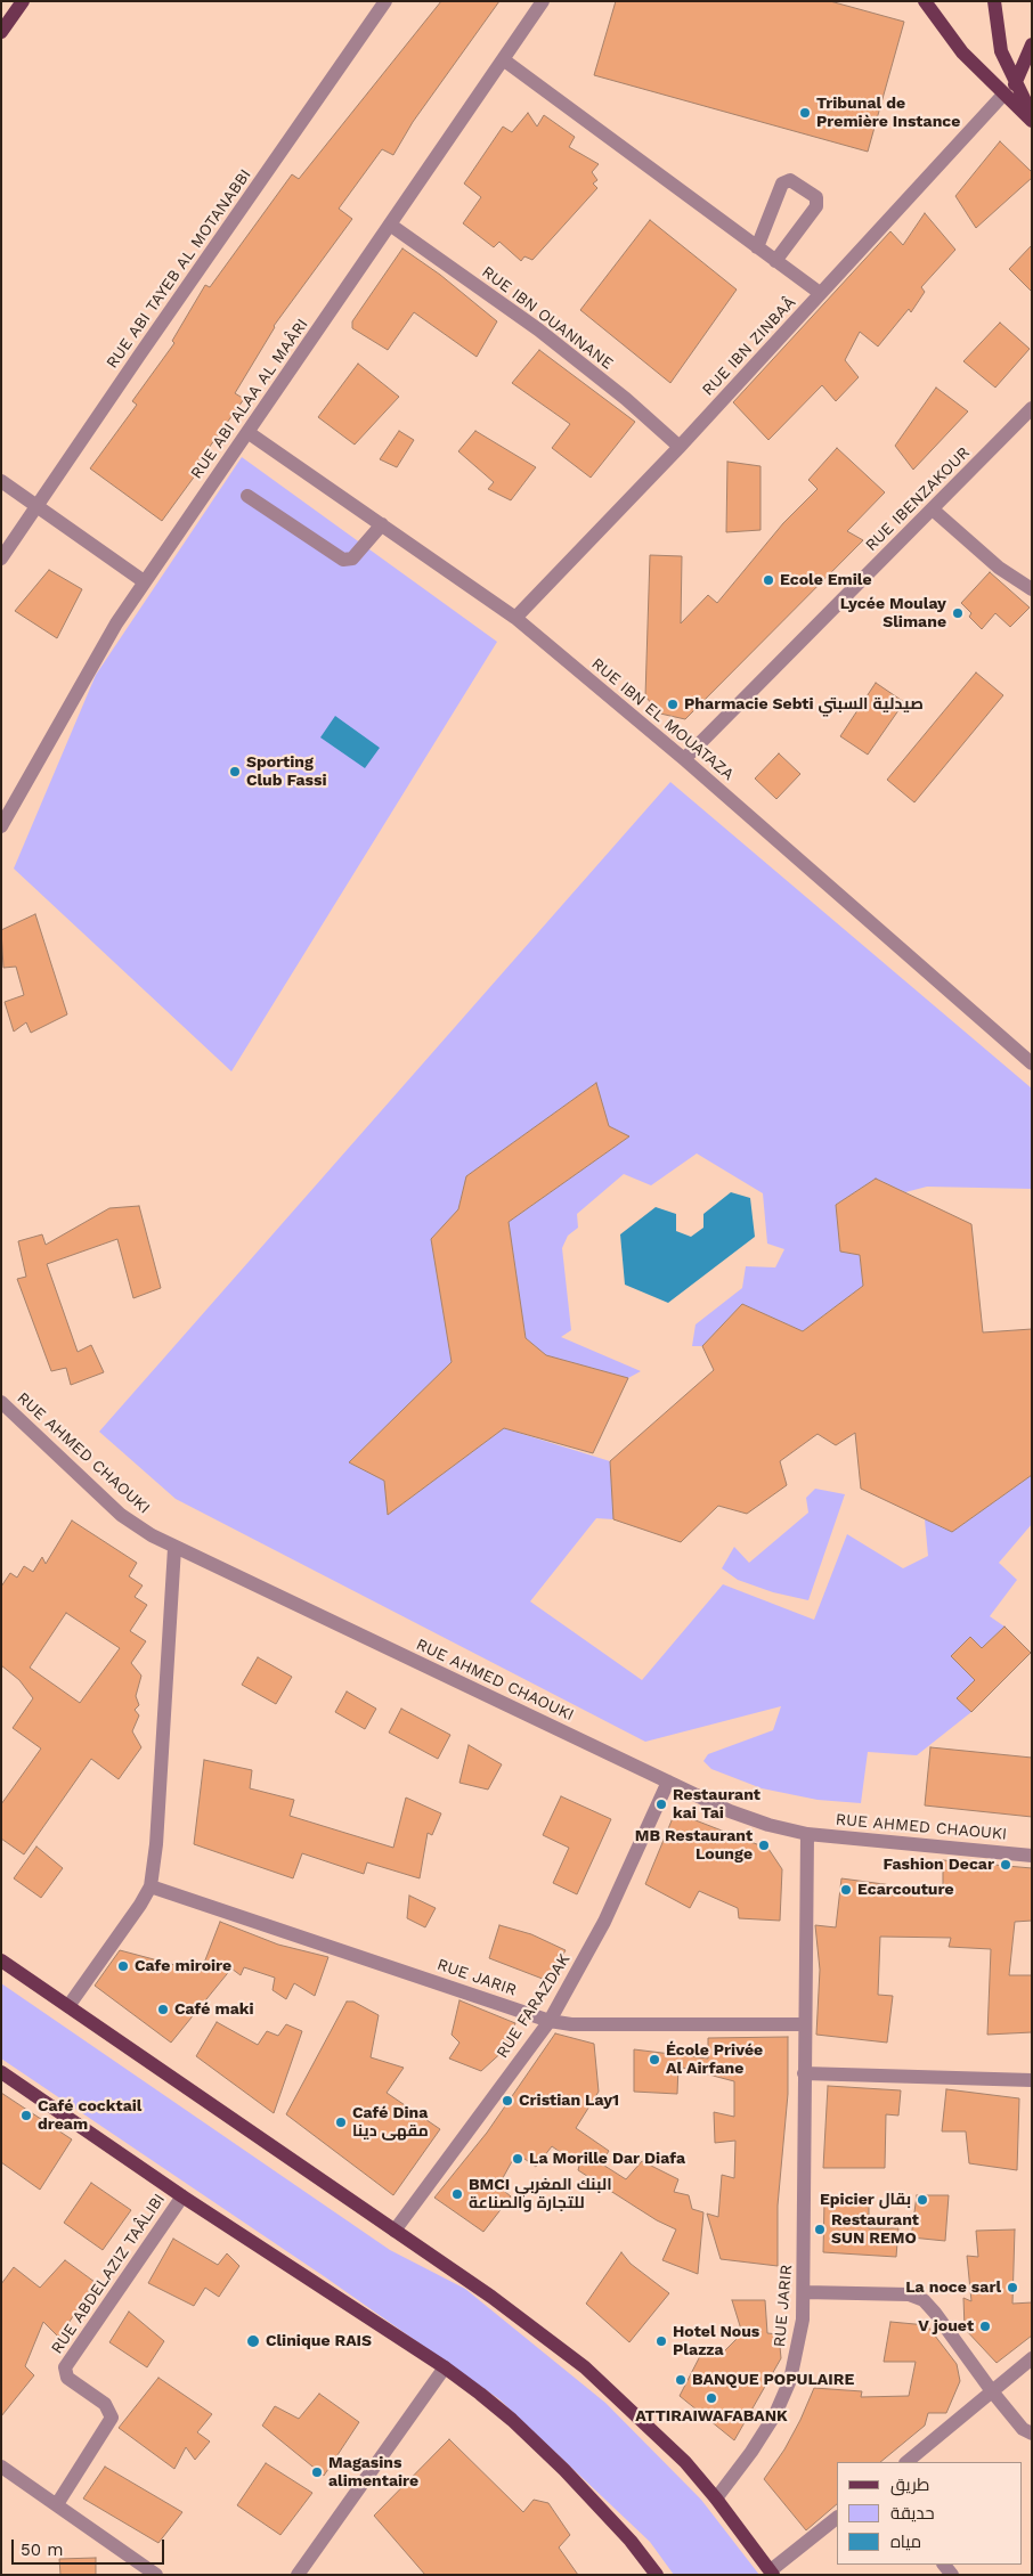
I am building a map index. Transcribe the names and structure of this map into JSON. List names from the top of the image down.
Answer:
{
  "streets": {
    "street": [
      "RUE ABI TAYEB AL MOTANABBI",
      "RUE IBN OUANNANE",
      "RUE IBN ZINBAÂ",
      "RUE ABI ALAA AL MAÂRI",
      "RUE IBENZAKOUR",
      "RUE IBN EL MOUATAZA",
      "RUE AHMED CHAOUKI",
      "RUE JARIR",
      "RUE FARAZDAK",
      "RUE ABDELAZIZ TAÂLIBI"
    ]
  },
  "crossings": [
    ["RUE IBN OUANNANE", "RUE IBN ZINBAÂ"],
    ["RUE IBN OUANNANE", "RUE ABI ALAA AL MAÂRI"],
    ["RUE IBN ZINBAÂ", "RUE IBN EL MOUATAZA"],
    ["RUE ABI ALAA AL MAÂRI", "RUE IBN EL MOUATAZA"],
    ["RUE IBENZAKOUR", "RUE IBN EL MOUATAZA"],
    ["RUE AHMED CHAOUKI", "RUE JARIR"],
    ["RUE AHMED CHAOUKI", "RUE FARAZDAK"],
    ["RUE JARIR", "RUE FARAZDAK"]
  ],
  "places": [
    "Tribunal de Première Instance",
    "Ecole Emile",
    "Lycée Moulay Slimane",
    "Pharmacie Sebti صيدلية السبتي",
    "Sporting Club Fassi",
    "Restaurant kai Tai",
    "MB Restaurant Lounge",
    "Fashion Decar",
    "Ecarcouture",
    "Cafe miroire",
    "Café maki",
    "École Privée Al Airfane",
    "Cristian Lay1",
    "Café cocktail dream",
    "Café Dina مقهى دينا",
    "La Morille Dar Diafa",
    "BMCI البنك المغربي للتجارة والصناعة",
    "Epicier بقال",
    "Restaurant SUN REMO",
    "La noce sarl",
    "V jouet",
    "Clinique RAIS",
    "Hotel Nous Plazza",
    "BANQUE POPULAIRE",
    "ATTIRAIWAFABANK",
    "Magasins alimentaire"
  ],
  "legend": ["طريق", "حديقة", "مياه"],
  "scale_bar": "50 m"
}
